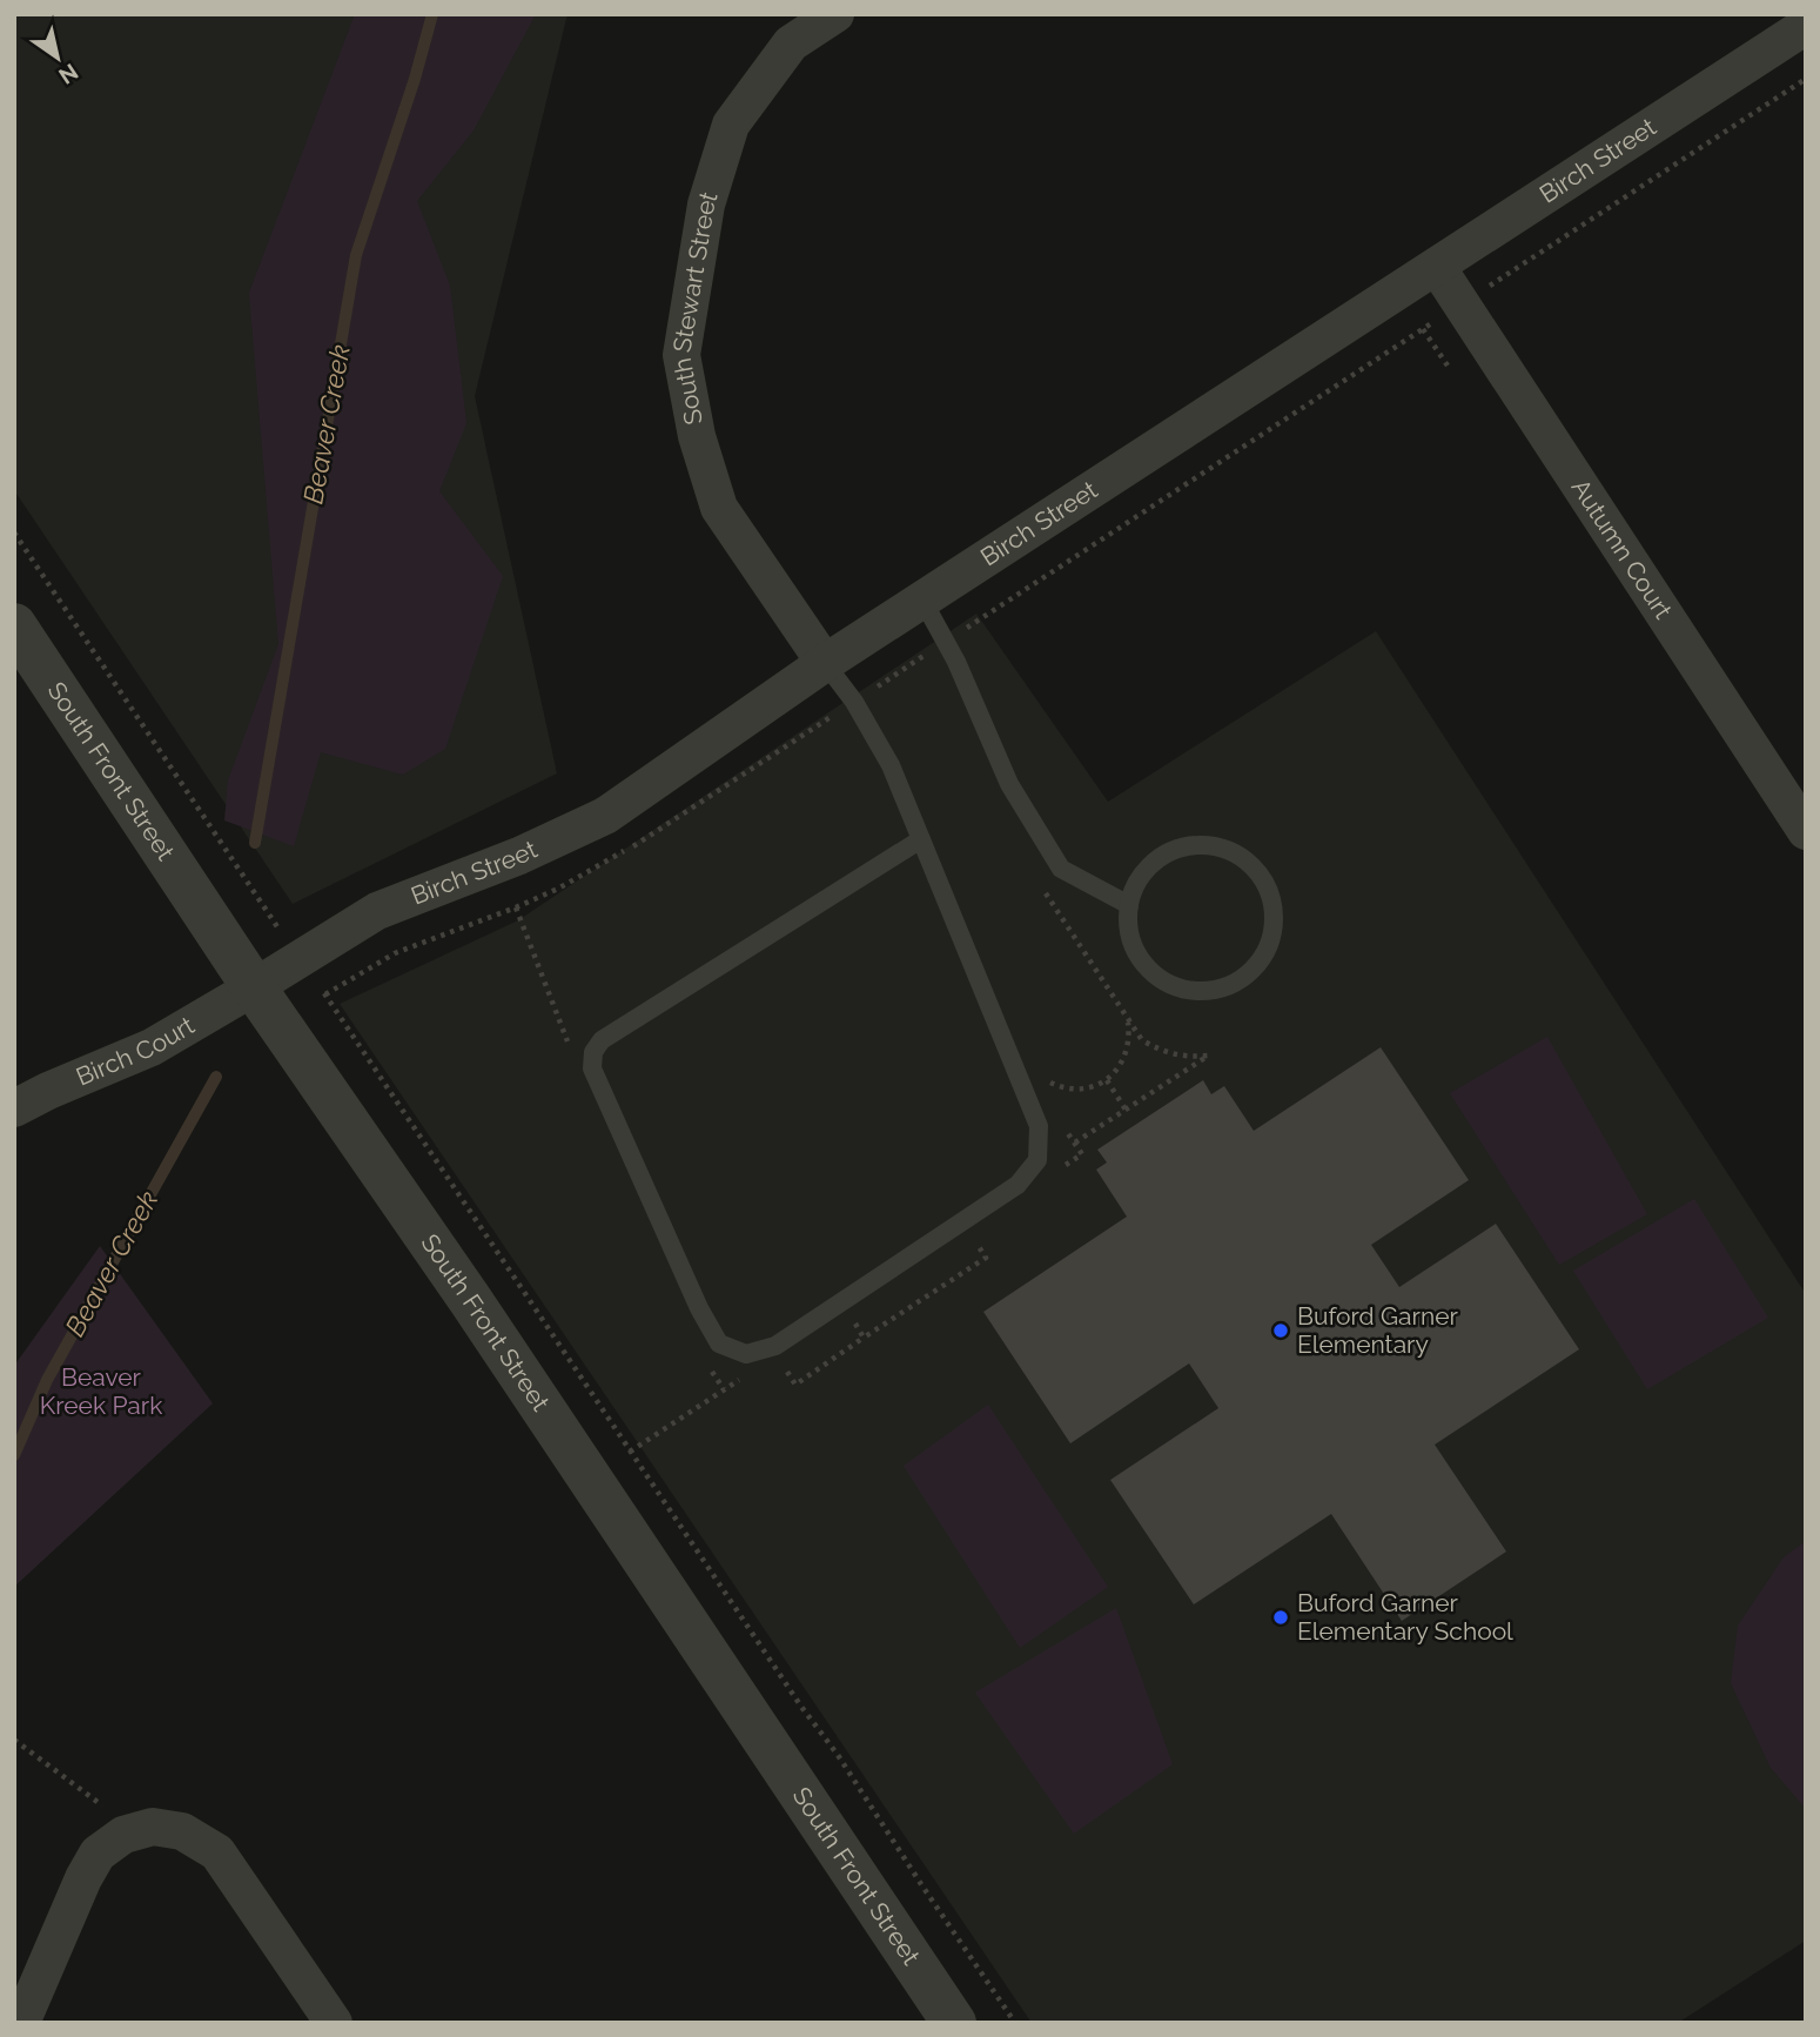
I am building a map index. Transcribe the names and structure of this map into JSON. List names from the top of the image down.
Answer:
{
  "streets": {
    "street": [
      "Birch Street",
      "South Stewart Street",
      "Autumn Court",
      "South Front Street",
      "Birch Court"
    ]
  },
  "crossings": [
    ["Birch Street", "South Stewart Street"],
    ["Birch Street", "Autumn Court"],
    ["Birch Street", "South Front Street"],
    ["Birch Street", "Birch Court"],
    ["South Front Street", "Birch Court"]
  ],
  "water": ["Beaver Creek"],
  "parks": ["Beaver Kreek Park"],
  "places": ["Buford Garner Elementary", "Buford Garner Elementary School"],
  "north": "bottom right"
}
